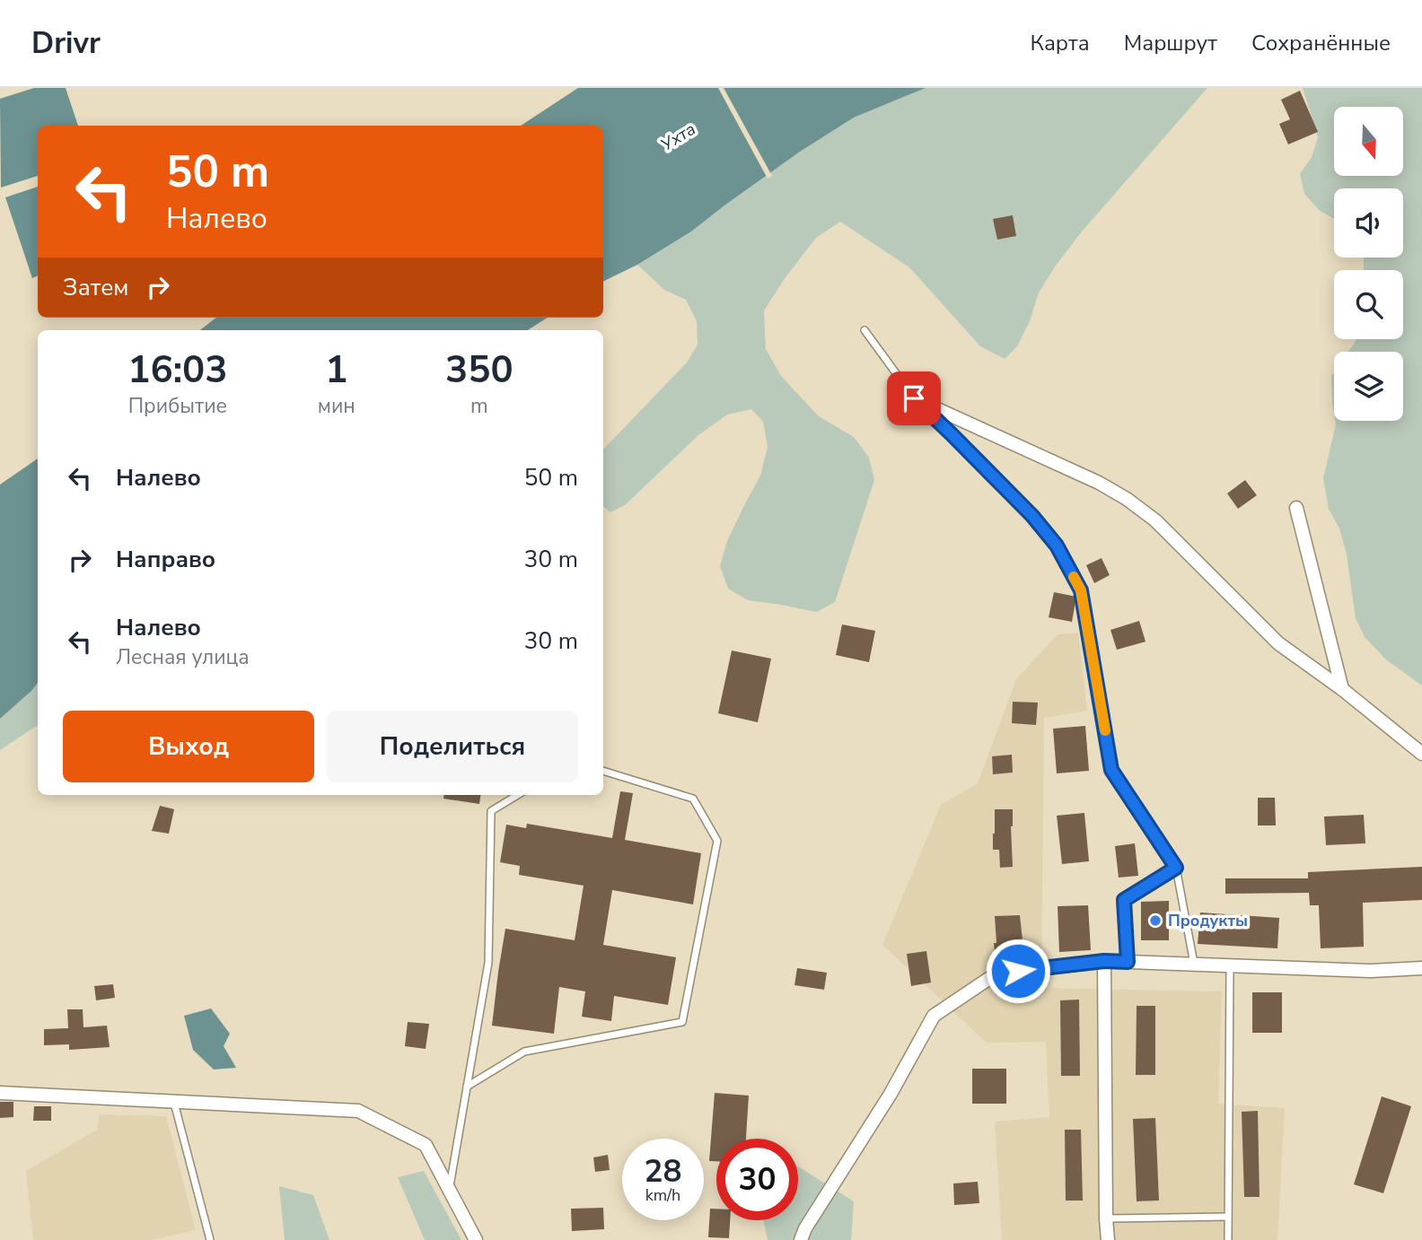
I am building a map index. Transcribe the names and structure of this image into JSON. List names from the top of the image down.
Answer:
{
  "water": ["Ухта"],
  "places": ["Продукты"],
  "north": "bottom",
  "page": {
    "header": "Drivr",
    "nav": ["Карта", "Маршрут", "Сохранённые"],
    "turn": ["50 m", "Налево"],
    "then": "Затем",
    "eta": [
      "16:03",
      "Прибытие",
      "1",
      "мин",
      "350",
      "m"
    ],
    "list": [
      {
        "name": "Налево",
        "value": "50 m"
      },
      {
        "name": "Направо",
        "value": "30 m"
      },
      {
        "name": "Налево",
        "note": "Лесная улица",
        "value": "30 m"
      }
    ],
    "buttons": ["Выход", "Поделиться"],
    "speed": "28 km/h",
    "limit": "30"
  }
}
